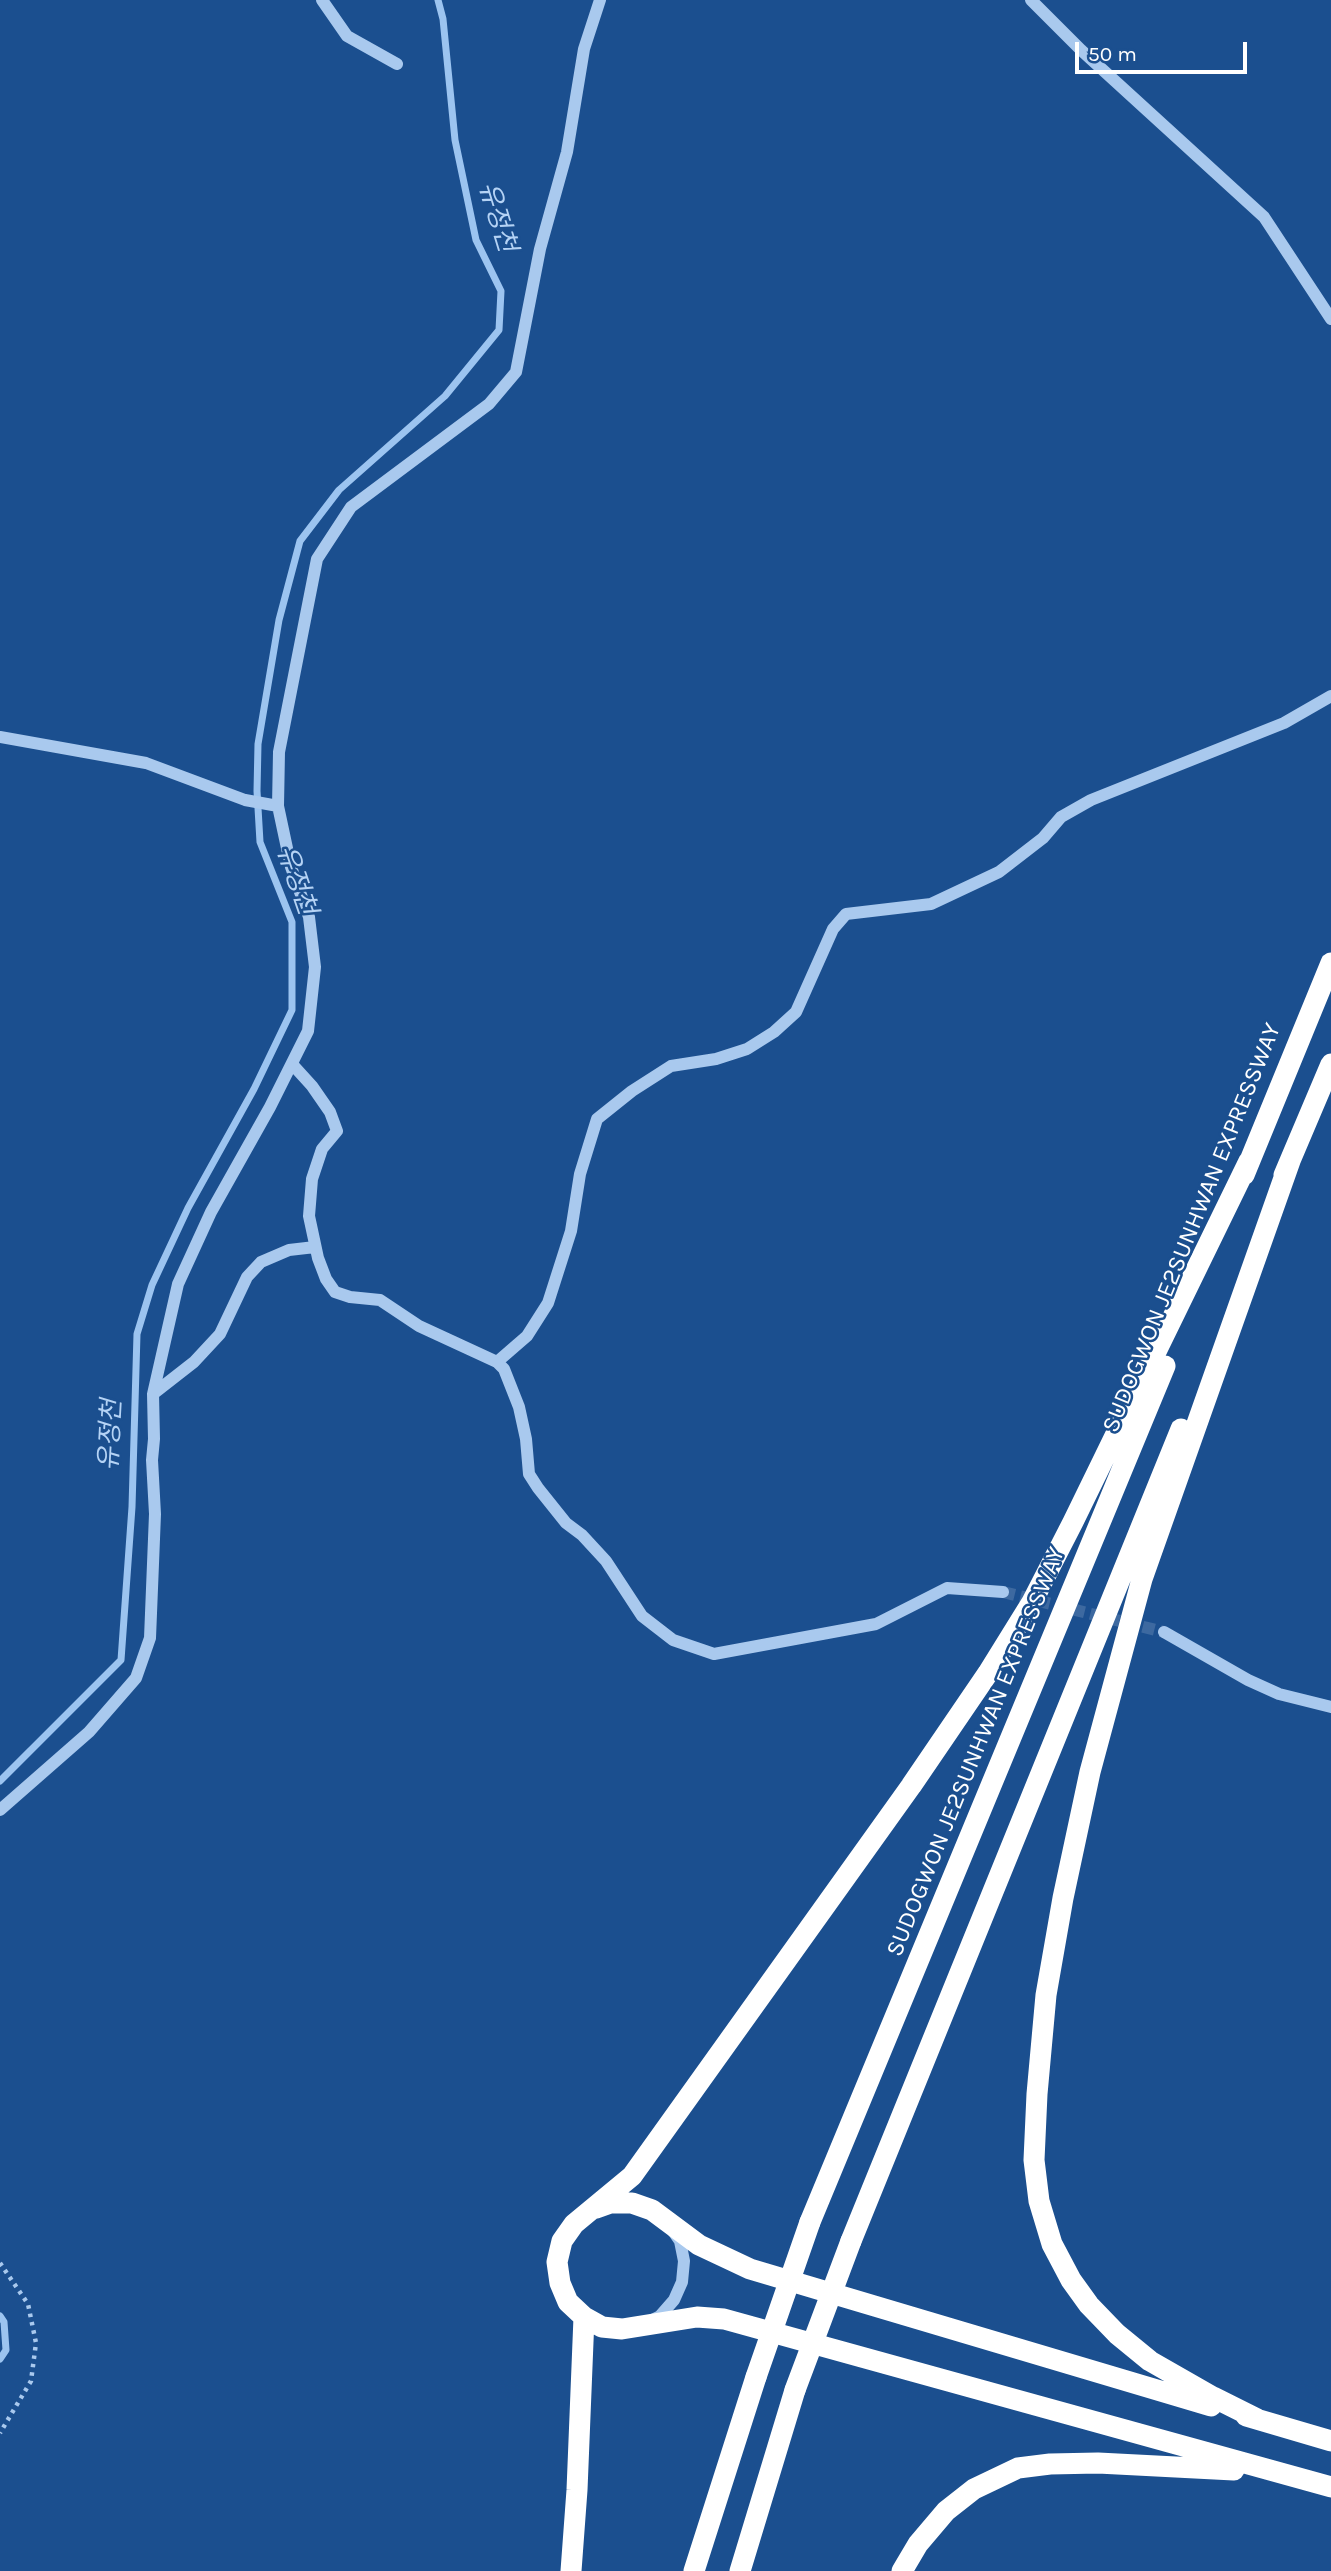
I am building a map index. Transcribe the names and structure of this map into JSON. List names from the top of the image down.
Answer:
{
  "streets": {
    "highway": ["SUDOGWON JE2SUNHWAN EXPRESSWAY"]
  },
  "water": ["유정천"],
  "scale_bar": "50 m"
}
